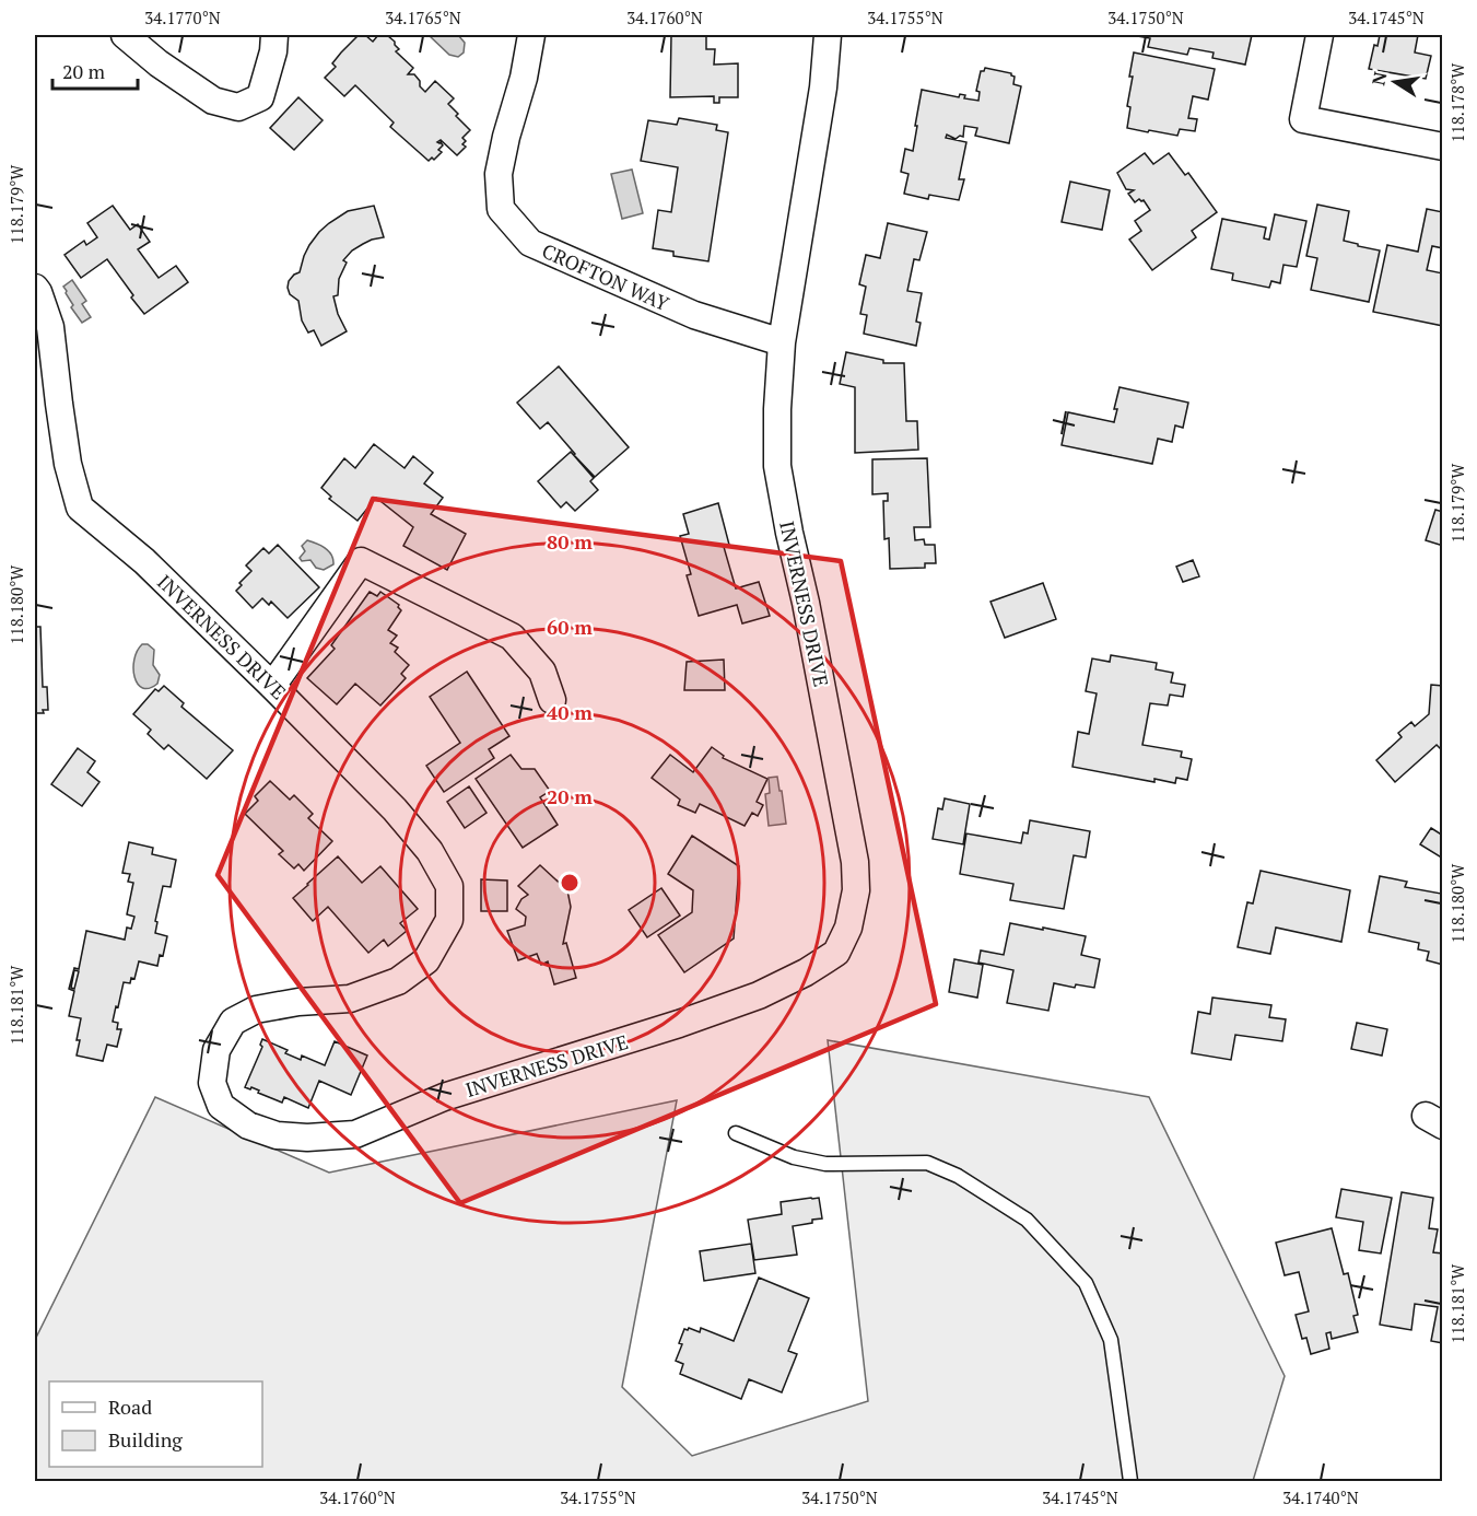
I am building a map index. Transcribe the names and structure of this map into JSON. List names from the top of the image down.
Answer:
{
  "streets": {
    "street": ["CROFTON WAY", "INVERNESS DRIVE"]
  },
  "crossings": [
    ["CROFTON WAY", "INVERNESS DRIVE"]
  ],
  "legend": ["Road", "Building"],
  "scale_bar": "20 m",
  "north": "left",
  "coordinates": [
    "34.1770°N",
    "34.1765°N",
    "34.1760°N",
    "34.1755°N",
    "34.1750°N",
    "34.1745°N",
    "118.178°W",
    "118.179°W",
    "118.180°W",
    "118.181°W",
    "34.1740°N"
  ],
  "rings": [
    "80 m",
    "60 m",
    "40 m",
    "20 m"
  ]
}
